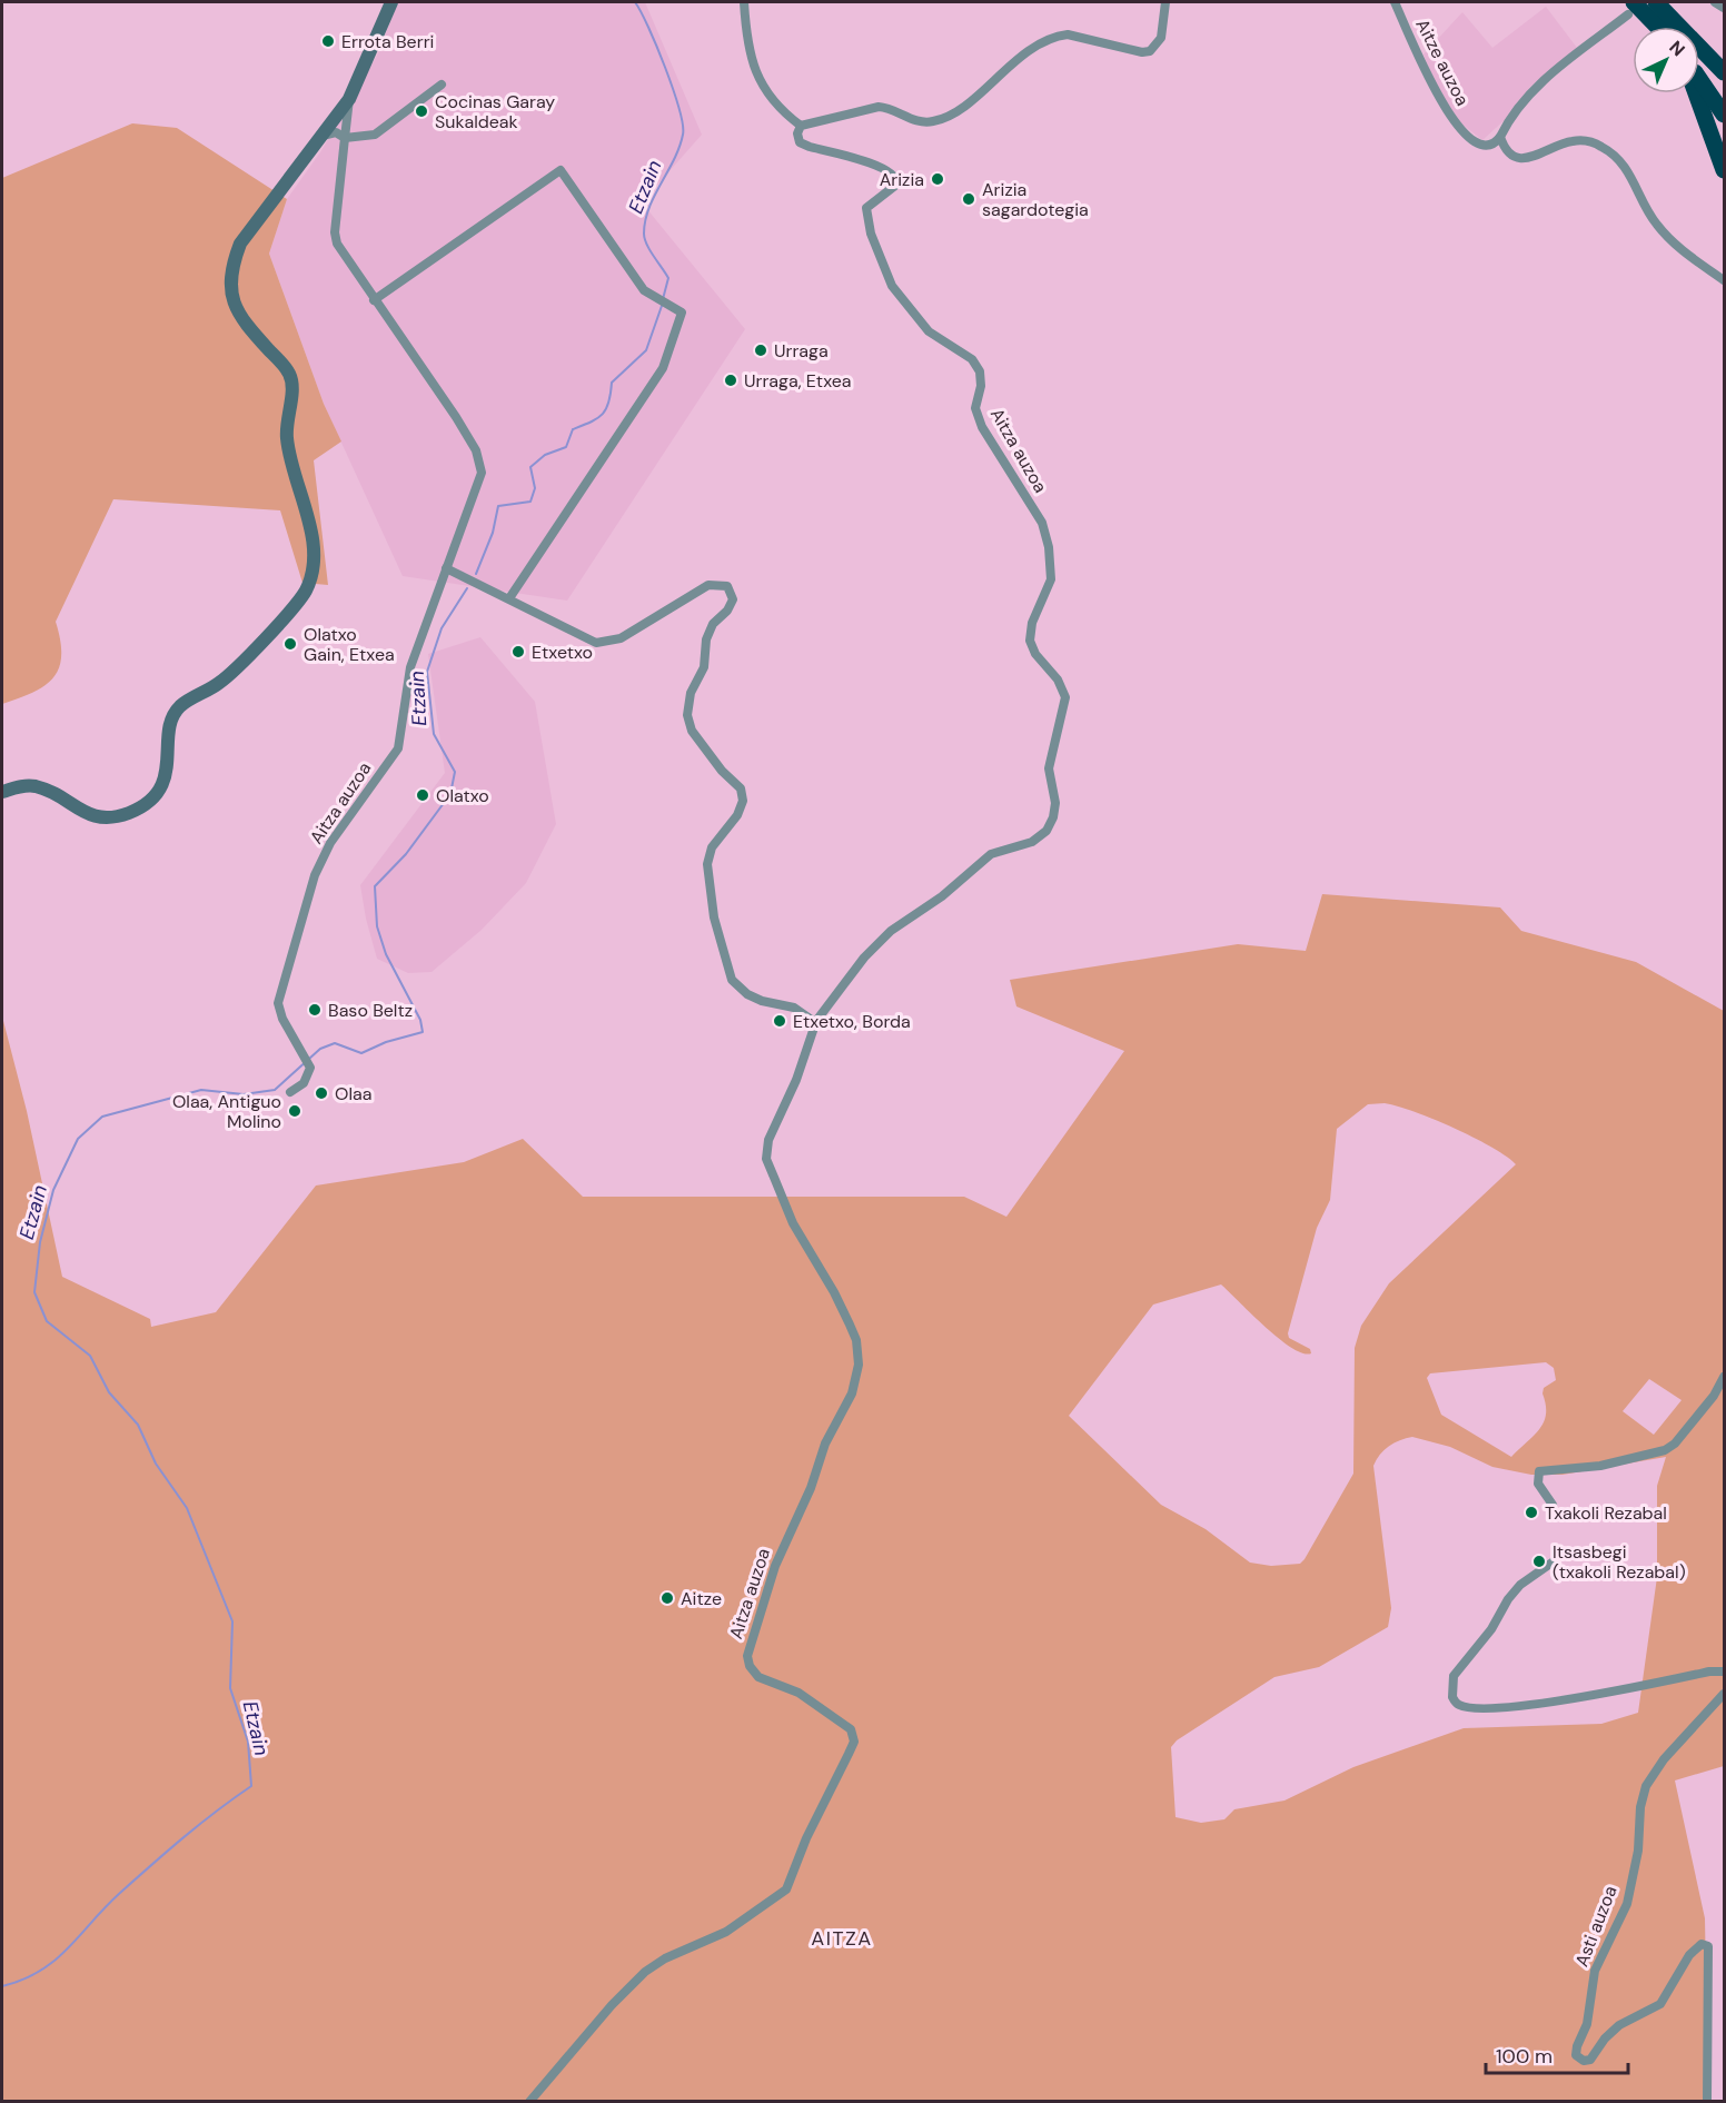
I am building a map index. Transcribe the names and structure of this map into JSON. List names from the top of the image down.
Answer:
{
  "streets": {
    "street": ["Aitze auzoa", "Aitza auzoa", "Asti auzoa"]
  },
  "districts": ["AITZA"],
  "water": ["Etzain"],
  "places": [
    "Errota Berri",
    "Cocinas Garay Sukaldeak",
    "Arizia",
    "Arizia sagardotegia",
    "Urraga",
    "Urraga, Etxea",
    "Olatxo Gain, Etxea",
    "Etxetxo",
    "Olatxo",
    "Baso Beltz",
    "Etxetxo, Borda",
    "Olaa",
    "Olaa, Antiguo Molino",
    "Txakoli Rezabal",
    "Itsasbegi (txakoli Rezabal)",
    "Aitze"
  ],
  "scale_bar": "100 m",
  "north": "top right"
}
